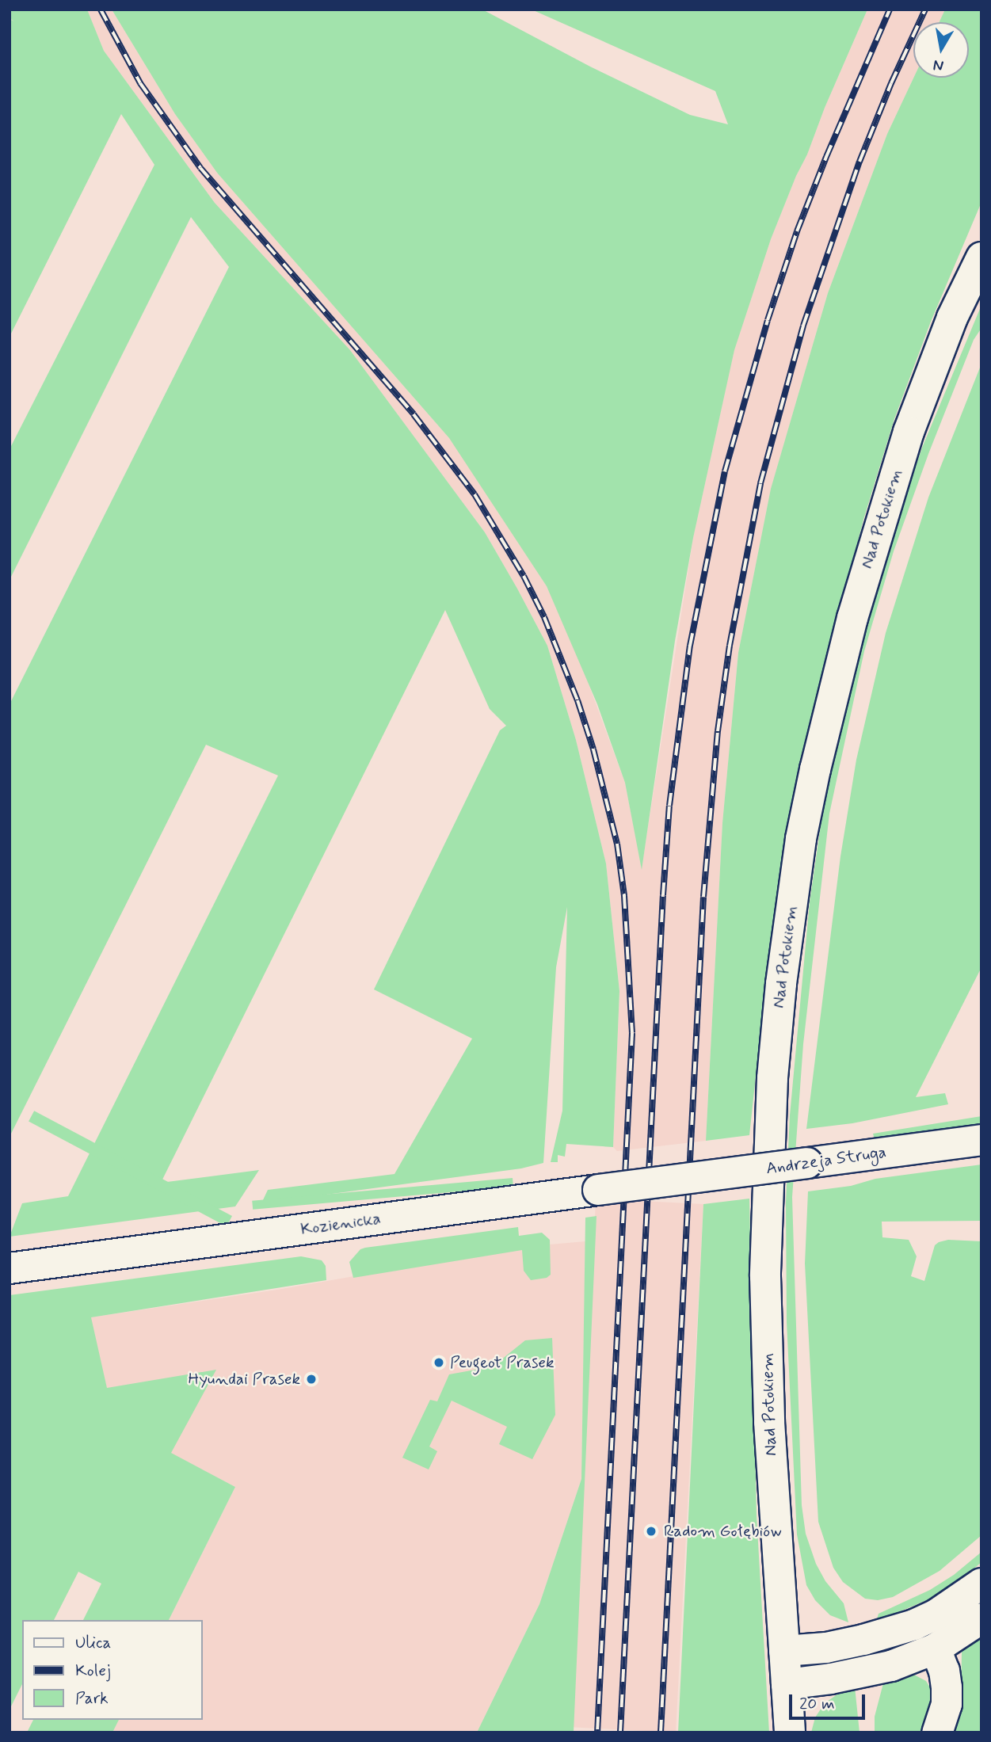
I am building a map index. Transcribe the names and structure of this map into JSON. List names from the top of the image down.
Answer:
{
  "streets": {
    "main road": ["Nad Potokiem", "Andrzeja Struga", "Kozienicka"]
  },
  "crossings": [
    ["Andrzeja Struga", "Kozienicka"]
  ],
  "places": ["Peugeot Prasek", "Hyundai Prasek", "Radom Gołębiów"],
  "legend": ["Ulica", "Kolej", "Park"],
  "scale_bar": "20 m",
  "north": "bottom"
}
